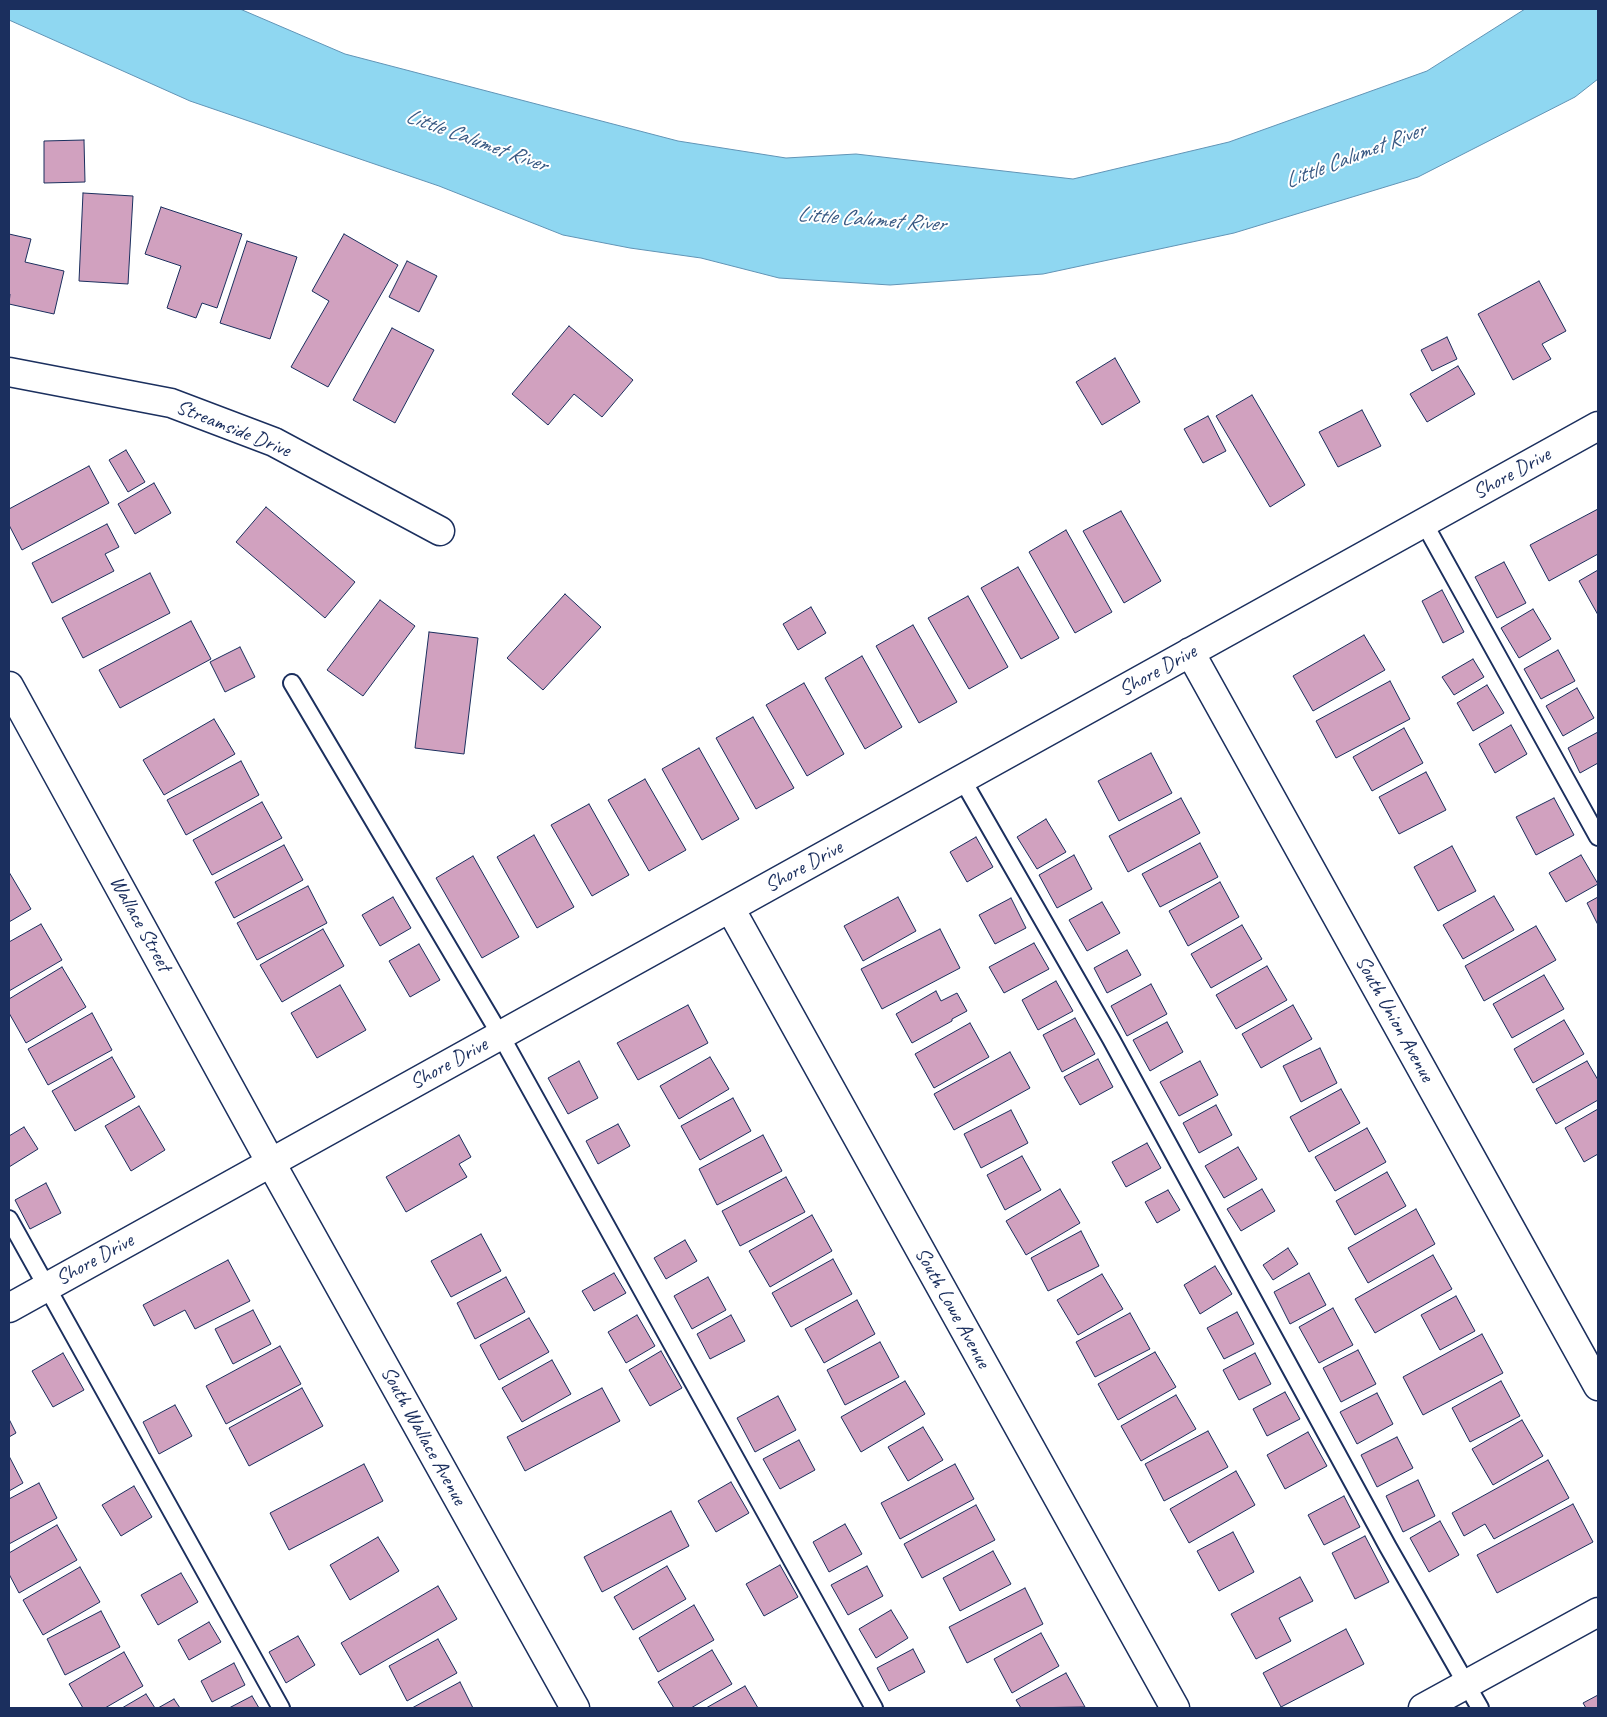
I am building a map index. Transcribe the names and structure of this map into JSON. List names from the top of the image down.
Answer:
{
  "streets": {
    "street": [
      "Streamside Drive",
      "Shore Drive",
      "Wallace Street",
      "South Union Avenue",
      "South Lowe Avenue",
      "South Wallace Avenue"
    ]
  },
  "crossings": [
    ["Shore Drive", "Wallace Street"],
    ["Shore Drive", "South Union Avenue"],
    ["Shore Drive", "South Lowe Avenue"],
    ["Shore Drive", "South Wallace Avenue"],
    ["Wallace Street", "South Wallace Avenue"]
  ],
  "water": ["Little Calumet River"]
}
